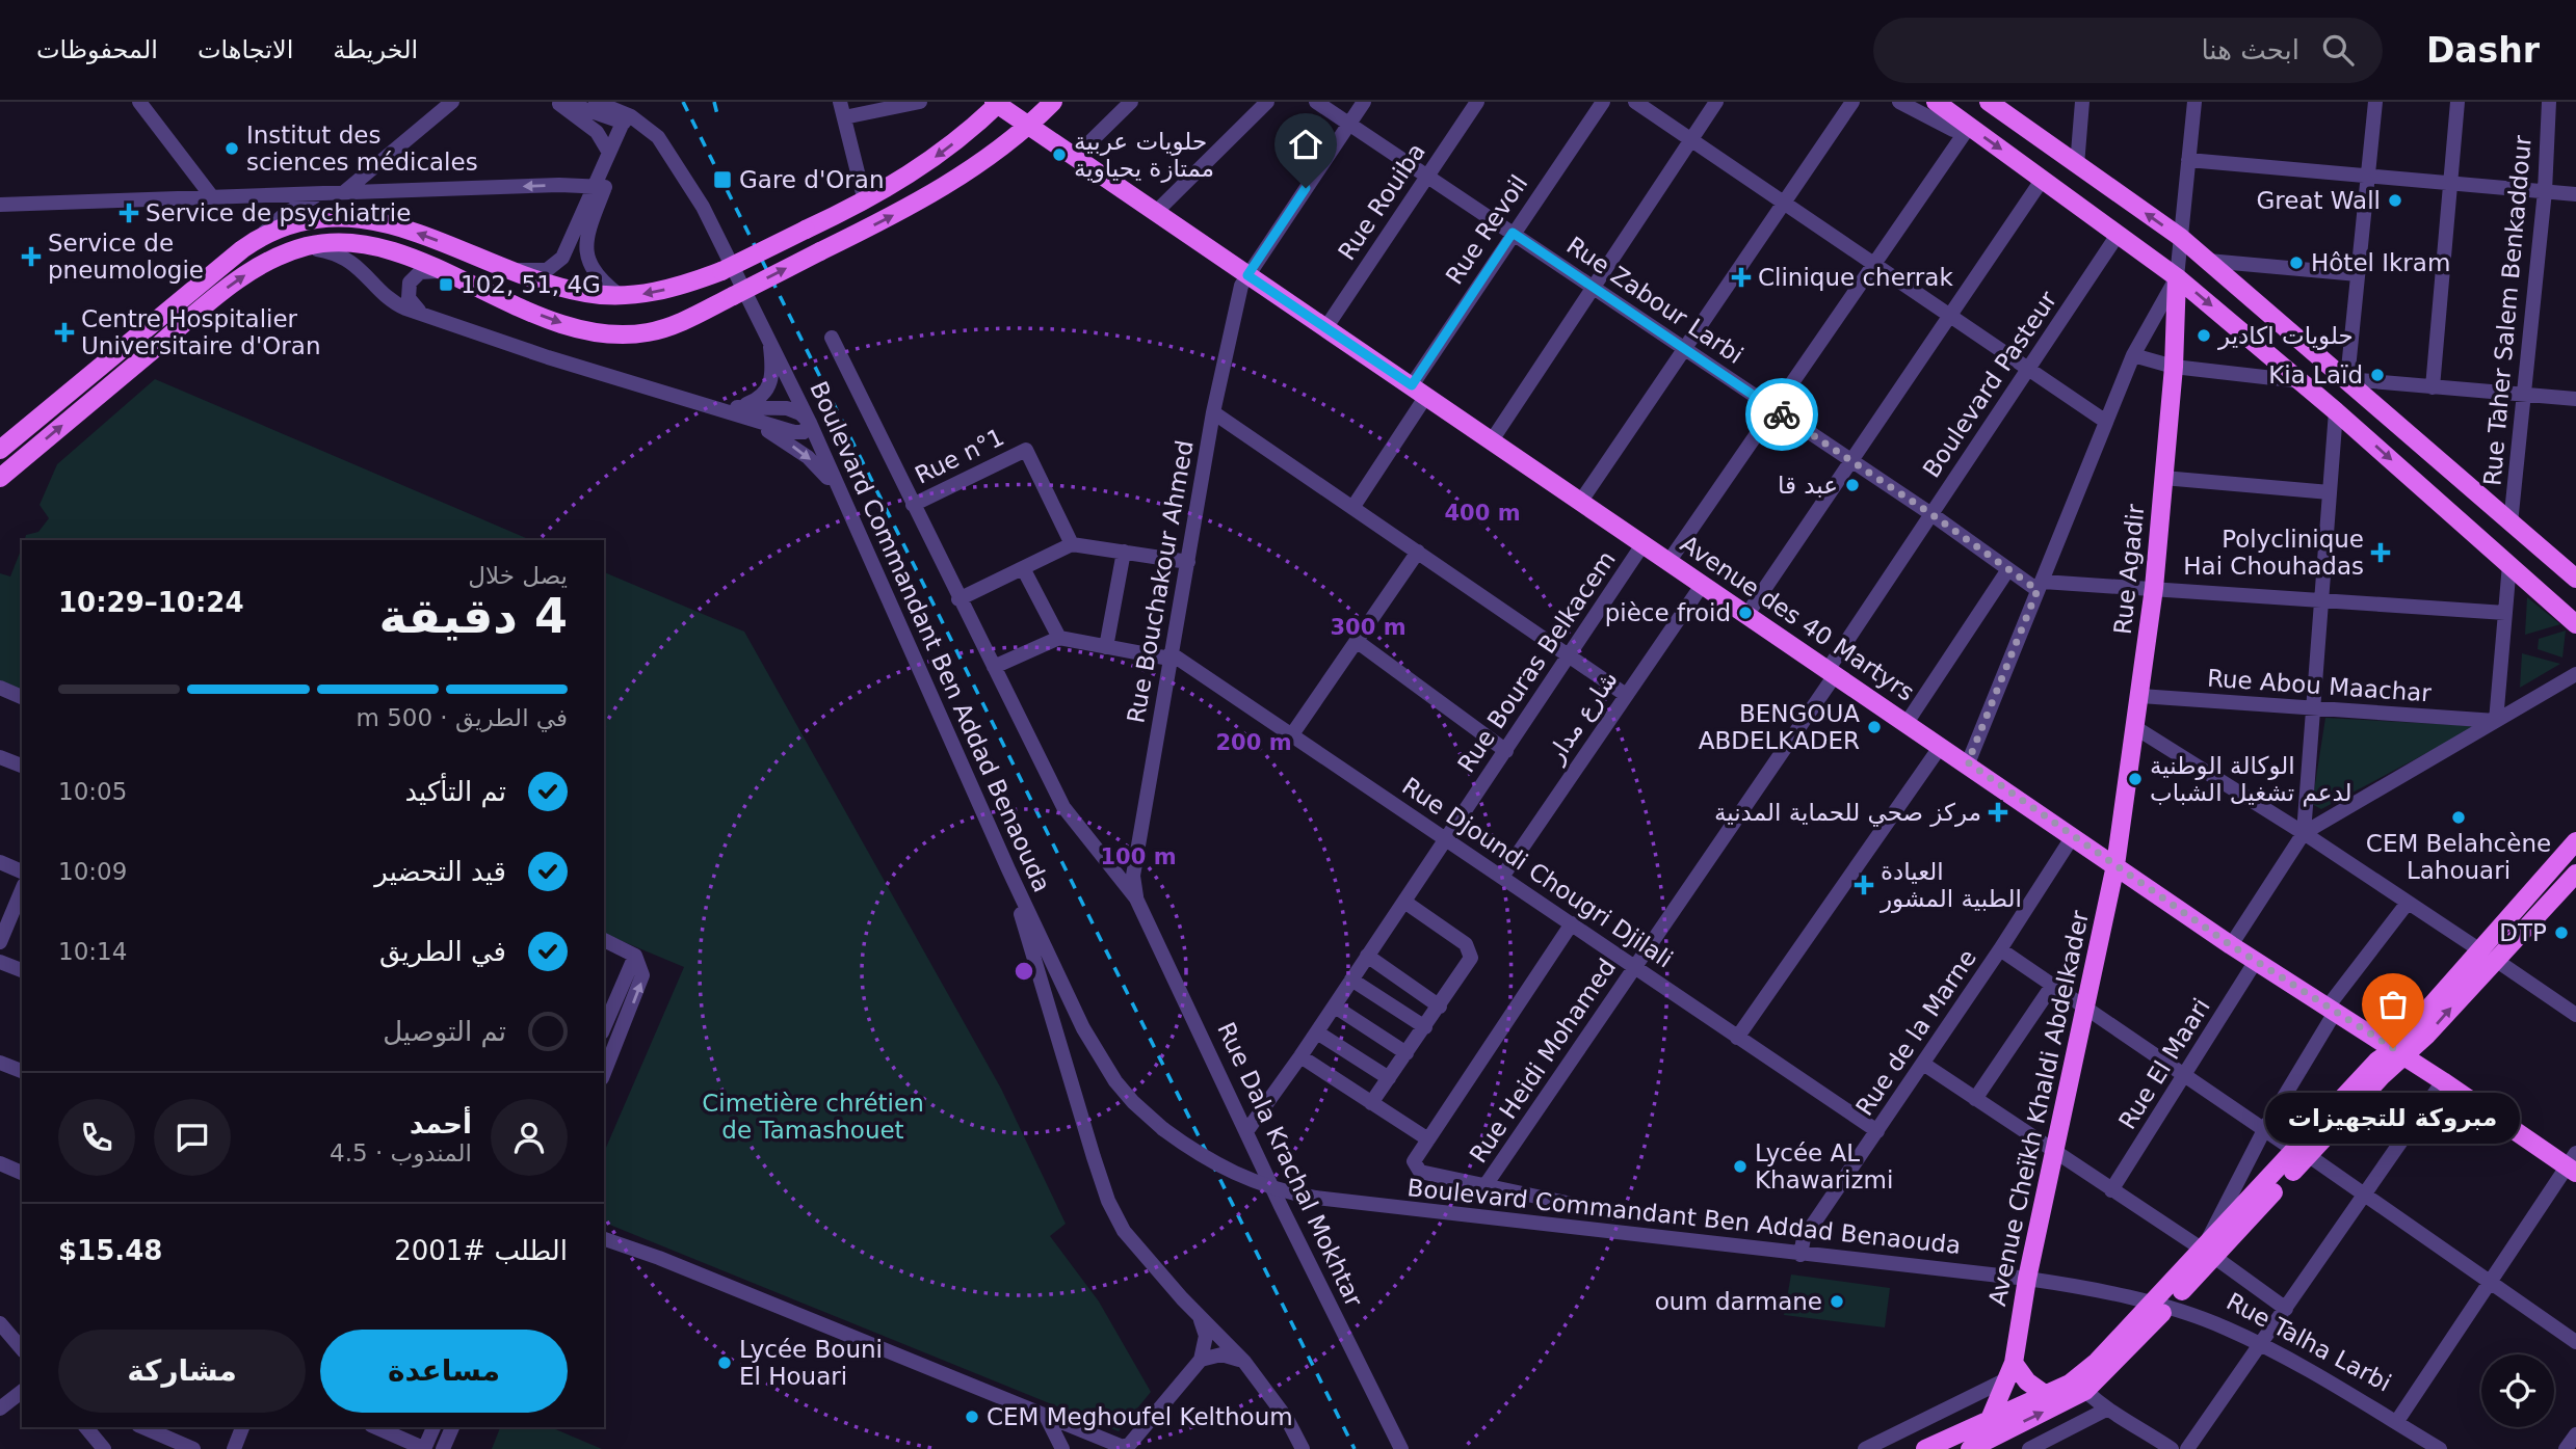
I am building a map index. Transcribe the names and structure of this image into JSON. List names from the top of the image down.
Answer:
{
  "streets": {
    "main road": ["Rue Agadir", "Avenue des 40 Martyrs", "Avenue Cheïkh Khaldi Abdelkader"],
    "street": [
      "Rue Rouiba",
      "Rue Revoil",
      "Rue Zabour Larbi",
      "Rue Taher Salem Benkaddour",
      "Boulevard Pasteur",
      "Rue n°1",
      "Rue Bouchakour Ahmed",
      "Boulevard Commandant Ben Addad Benaouda",
      "Rue Bouras Belkacem",
      "Rue Abou Maachar",
      "شارع مدار",
      "Rue Djoundi Chougri Djilali",
      "Rue de la Marne",
      "Rue Heidi Mohamed",
      "Rue El Maari",
      "Rue Dala Krachal Mokhtar",
      "Rue Talha Larbi"
    ]
  },
  "crossings": [
    ["Rue Rouiba", "Rue Zabour Larbi"],
    ["Rue Rouiba", "Avenue des 40 Martyrs"],
    ["Rue Revoil", "Rue Zabour Larbi"],
    ["Rue Revoil", "Avenue des 40 Martyrs"],
    ["Rue Zabour Larbi", "Boulevard Pasteur"],
    ["Rue Zabour Larbi", "Rue Bouchakour Ahmed"],
    ["Boulevard Pasteur", "Avenue des 40 Martyrs"],
    ["Boulevard Pasteur", "Rue Heidi Mohamed"],
    ["Rue Agadir", "Avenue des 40 Martyrs"],
    ["Rue Agadir", "Rue Abou Maachar"],
    ["Rue Agadir", "Avenue Cheïkh Khaldi Abdelkader"],
    ["Rue Bouchakour Ahmed", "Avenue des 40 Martyrs"],
    ["Rue Bouchakour Ahmed", "Rue Djoundi Chougri Djilali"],
    ["Rue Bouchakour Ahmed", "Rue Dala Krachal Mokhtar"],
    ["Avenue des 40 Martyrs", "Rue Bouras Belkacem"],
    ["Avenue des 40 Martyrs", "شارع مدار"],
    ["Avenue des 40 Martyrs", "Rue de la Marne"],
    ["Avenue des 40 Martyrs", "Rue Heidi Mohamed"],
    ["Avenue des 40 Martyrs", "Rue El Maari"],
    ["Avenue des 40 Martyrs", "Avenue Cheïkh Khaldi Abdelkader"],
    ["Boulevard Commandant Ben Addad Benaouda", "Rue de la Marne"],
    ["Boulevard Commandant Ben Addad Benaouda", "Avenue Cheïkh Khaldi Abdelkader"],
    ["Rue Bouras Belkacem", "Rue Djoundi Chougri Djilali"],
    ["Rue Bouras Belkacem", "Rue Dala Krachal Mokhtar"],
    ["شارع مدار", "Rue Djoundi Chougri Djilali"],
    ["Rue Djoundi Chougri Djilali", "Rue de la Marne"],
    ["Rue Djoundi Chougri Djilali", "Rue Heidi Mohamed"]
  ],
  "parks": ["Cimetière chrétien de Tamashouet"],
  "places": {
    "other": [
      "Institut des sciences médicales",
      "حلويات عربية ممتازة يحياوية",
      "Great Wall",
      "Hôtel Ikram",
      "حلويات اكادير",
      "Kia Laïd",
      "عبد قا",
      "pièce froid",
      "BENGOUA ABDELKADER",
      "الوكالة الوطنية لدعم تشغيل الشباب",
      "CEM Belahcène Lahouari",
      "DTP",
      "مبروكة للتجهيزات",
      "Lycée AL Khawarizmi",
      "oum darmane",
      "Lycée Bouni El Houari",
      "CEM Meghoufel Kelthoum"
    ],
    "transit": ["Gare d'Oran", "102, 51, 4G"],
    "health": [
      "Service de psychiatrie",
      "Service de pneumologie",
      "Clinique cherrak",
      "Centre Hospitalier Universitaire d'Oran",
      "Polyclinique Hai Chouhadas",
      "مركز صحي للحماية المدنية",
      "العيادة الطبية المشور"
    ]
  },
  "page": {
    "header": "Dashr",
    "search": "ابحث هنا",
    "nav": ["الخريطة", "الاتجاهات", "المحفوظات"],
    "heading": ["4 دقيقة", "يصل خلال", "10:24–10:29"],
    "panel": [
      "أحمد",
      "المندوب · 4.5",
      "الطلب #2001",
      "$15.48"
    ],
    "bar": "في الطريق · 500 m",
    "list": [
      ["تم التأكيد", "10:05"],
      ["قيد التحضير", "10:09"],
      ["في الطريق", "10:14"],
      "تم التوصيل"
    ],
    "bubble": "مبروكة للتجهيزات",
    "buttons": ["مساعدة", "مشاركة"]
  },
  "rings": [
    "400 m",
    "300 m",
    "200 m",
    "100 m"
  ]
}
